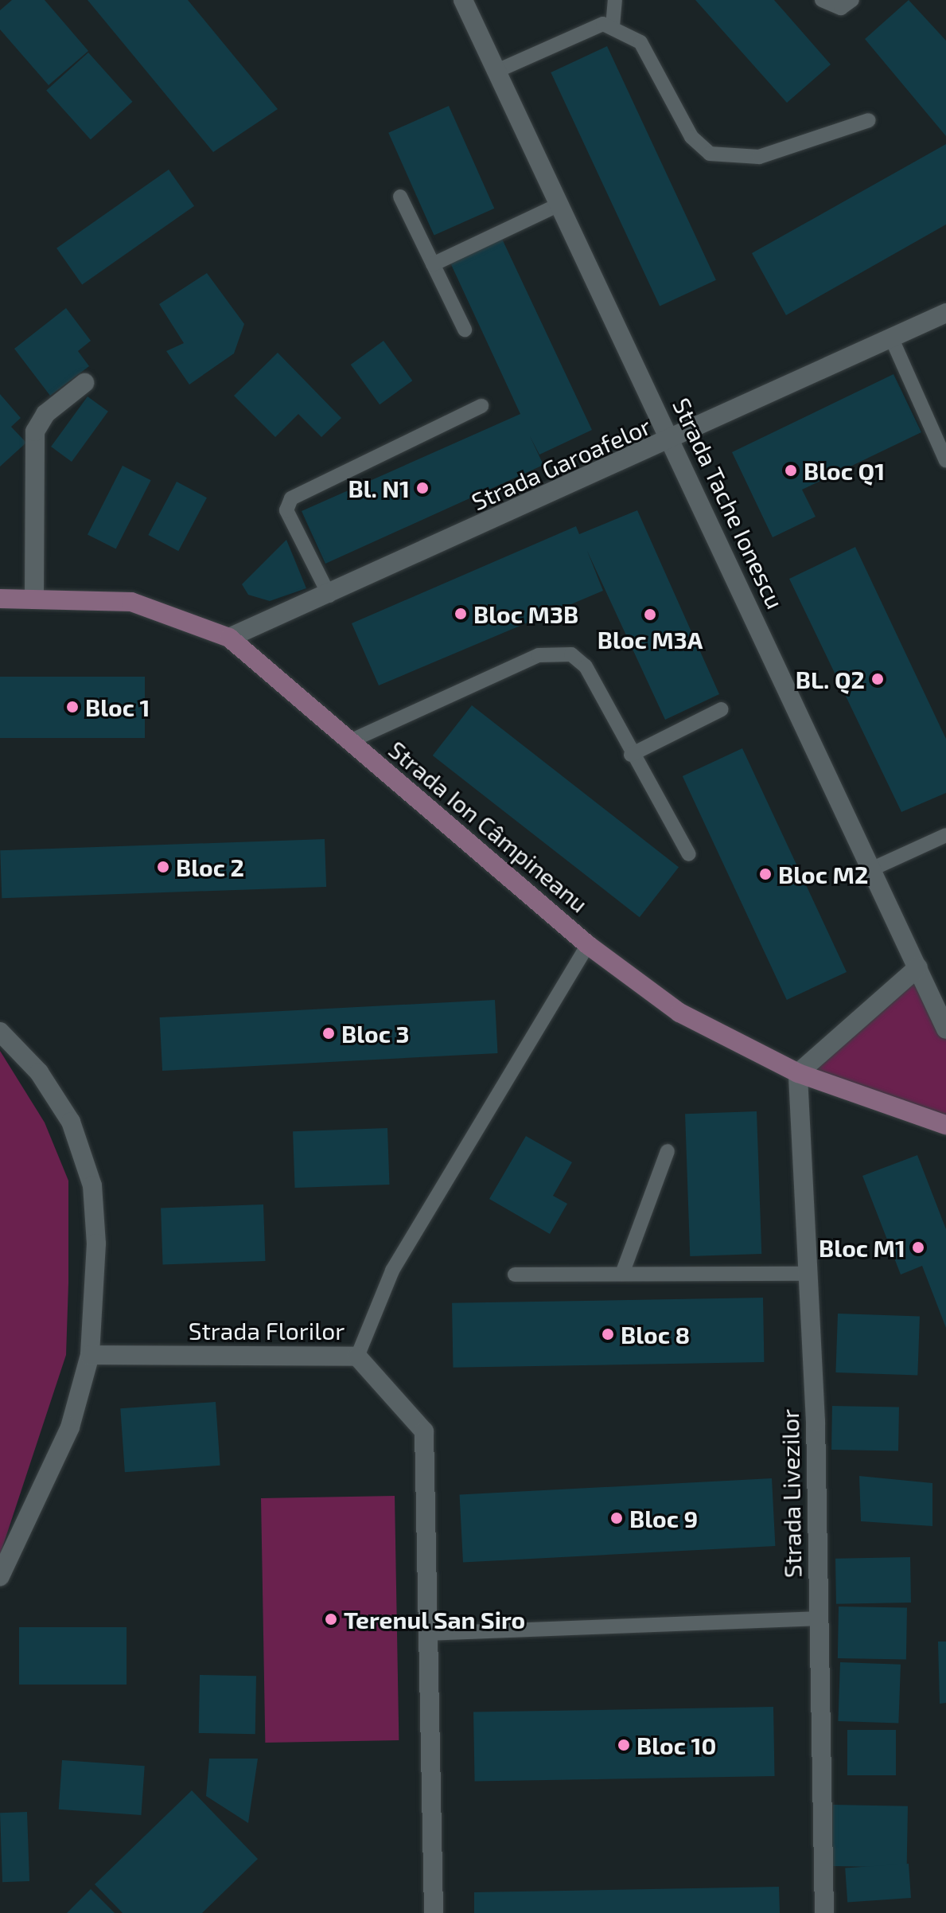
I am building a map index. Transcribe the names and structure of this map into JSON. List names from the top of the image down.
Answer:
{
  "streets": {
    "street": [
      "Strada Garoafelor",
      "Strada Tache Ionescu",
      "Strada Ion Câmpineanu",
      "Strada Florilor",
      "Strada Livezilor"
    ]
  },
  "crossings": [
    ["Strada Garoafelor", "Strada Tache Ionescu"],
    ["Strada Garoafelor", "Strada Ion Câmpineanu"],
    ["Strada Ion Câmpineanu", "Strada Livezilor"]
  ],
  "places": [
    "Bloc Q1",
    "Bl. N1",
    "Bloc M3B",
    "Bloc M3A",
    "BL. Q2",
    "Bloc 1",
    "Bloc 2",
    "Bloc M2",
    "Bloc 3",
    "Bloc M1",
    "Bloc 8",
    "Bloc 9",
    "Terenul San Siro",
    "Bloc 10"
  ]
}
